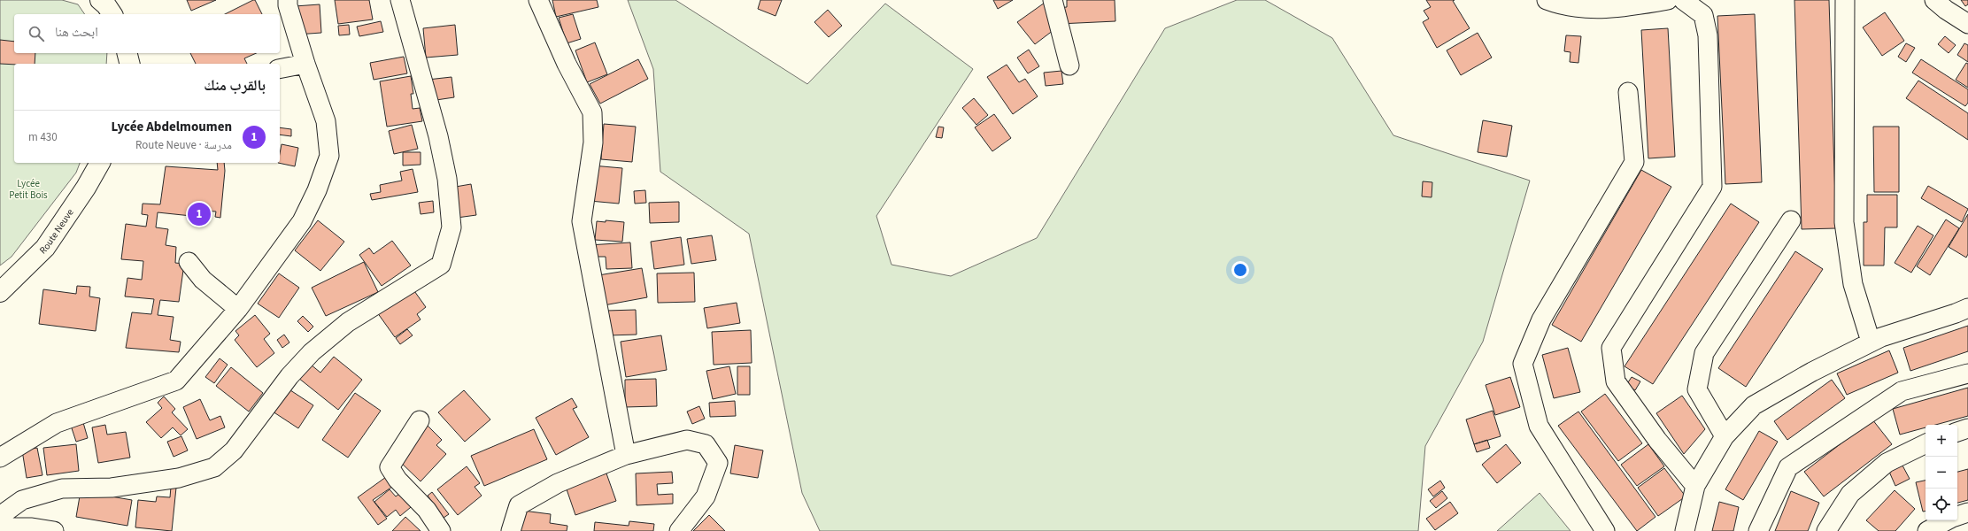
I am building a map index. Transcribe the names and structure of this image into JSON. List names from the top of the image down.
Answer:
{
  "streets": {
    "main road": ["Route Neuve"]
  },
  "parks": ["Lycée Petit Bois"],
  "page": {
    "search": "ابحث هنا",
    "heading": "بالقرب منك",
    "list": [
      {
        "mark": "1",
        "name": "Lycée Abdelmoumen",
        "note": "مدرسة · Route Neuve",
        "value": "430 m"
      }
    ],
    "pins": "1",
    "map_buttons": ["+", "−"]
  }
}
